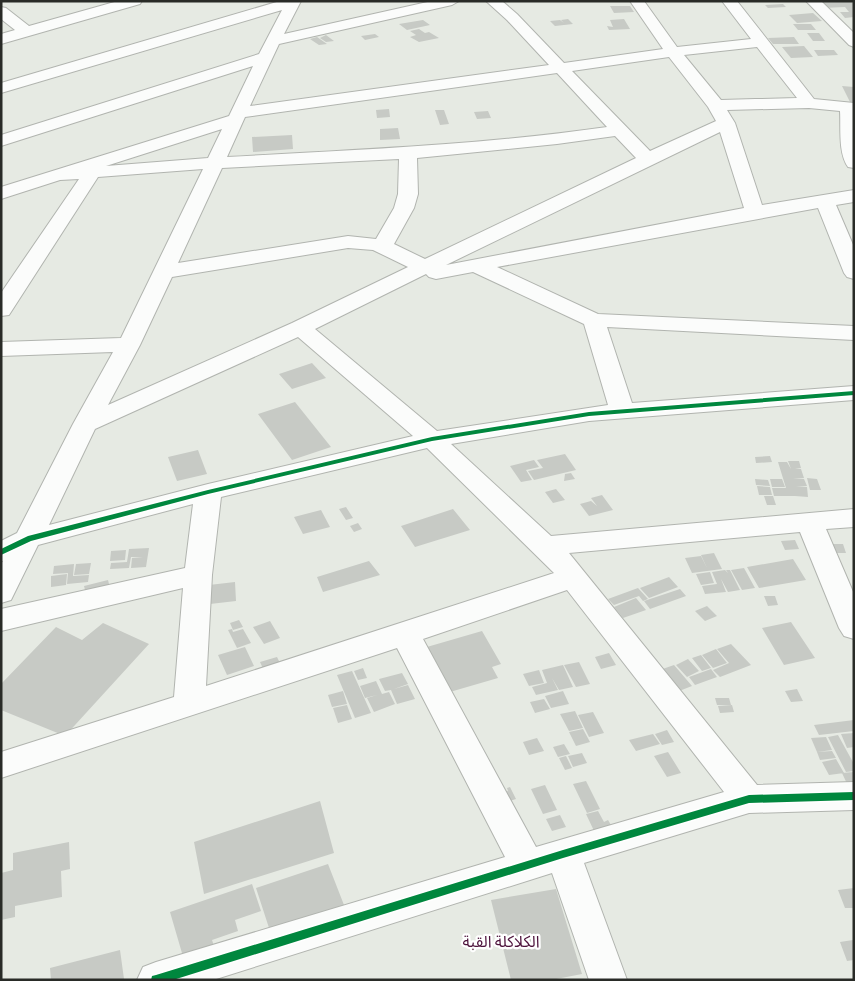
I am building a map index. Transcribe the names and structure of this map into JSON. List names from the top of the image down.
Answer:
{
  "districts": ["الكلاكلة القبة"]
}
